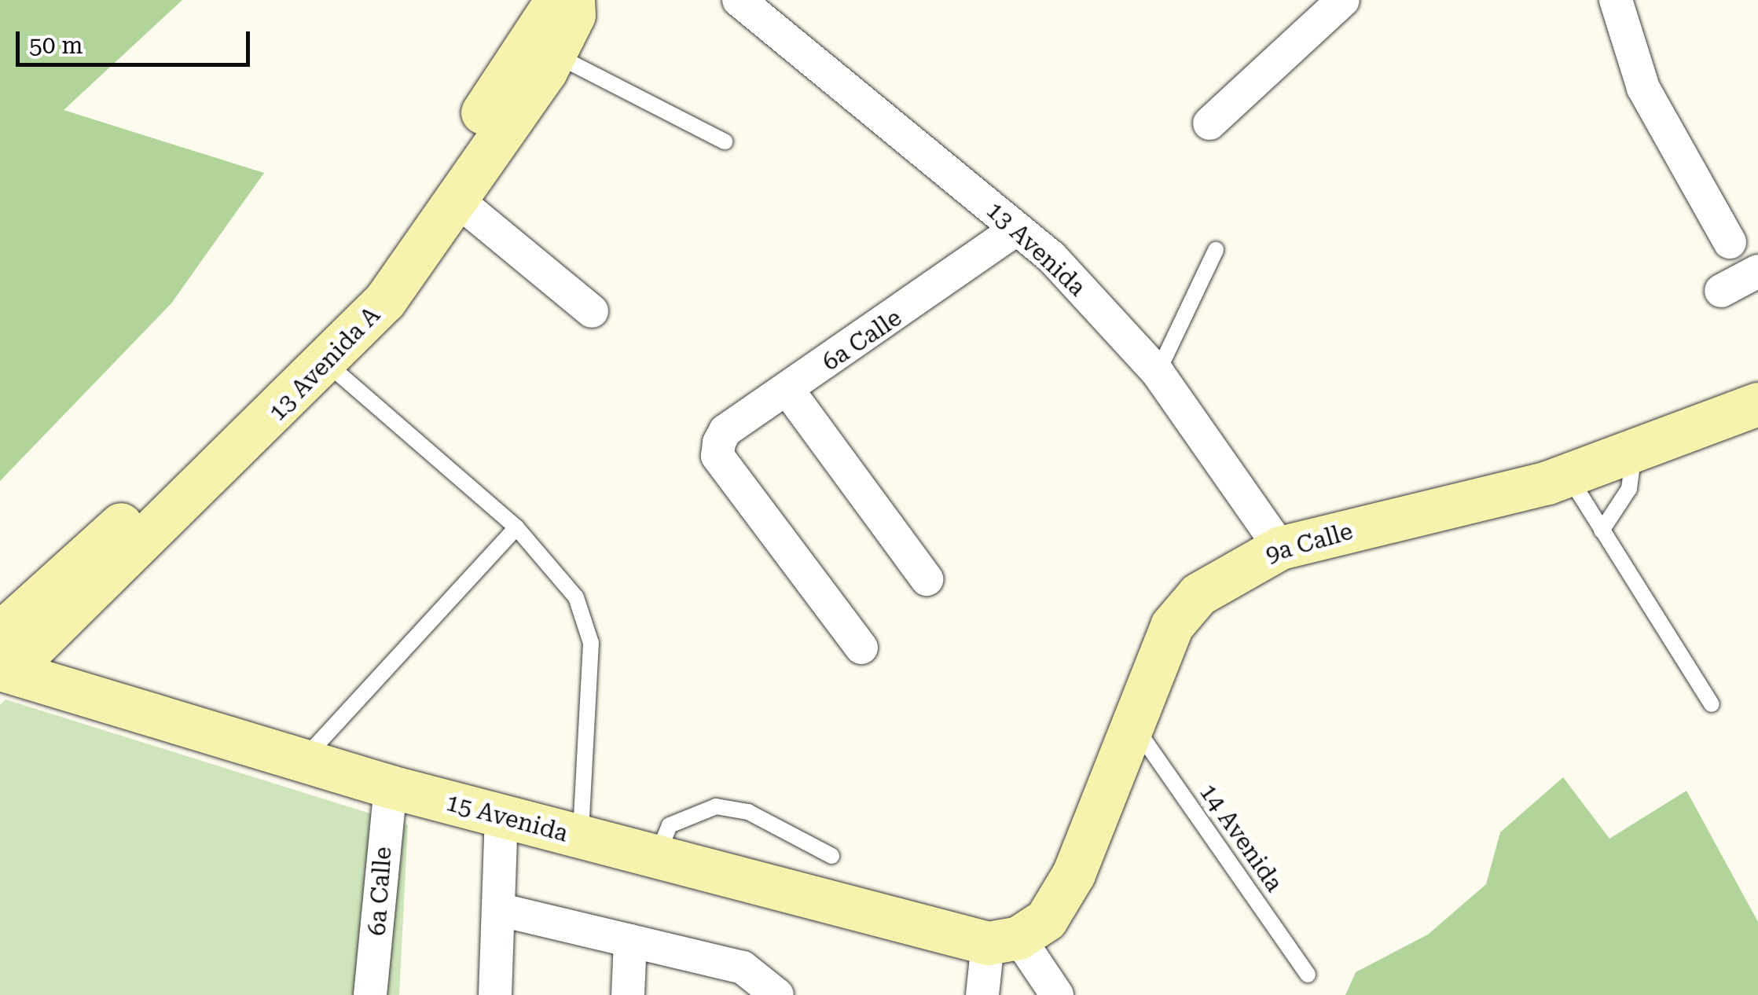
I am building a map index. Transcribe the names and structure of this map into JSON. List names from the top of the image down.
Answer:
{
  "streets": {
    "street": [
      "13 Avenida",
      "6a Calle",
      "13 Avenida A",
      "9a Calle",
      "15 Avenida"
    ],
    "lane": ["14 Avenida"]
  },
  "crossings": [
    ["13 Avenida", "6a Calle"],
    ["13 Avenida", "9a Calle"],
    ["6a Calle", "15 Avenida"],
    ["13 Avenida A", "15 Avenida"],
    ["9a Calle", "15 Avenida"],
    ["9a Calle", "14 Avenida"]
  ],
  "scale_bar": "50 m"
}
